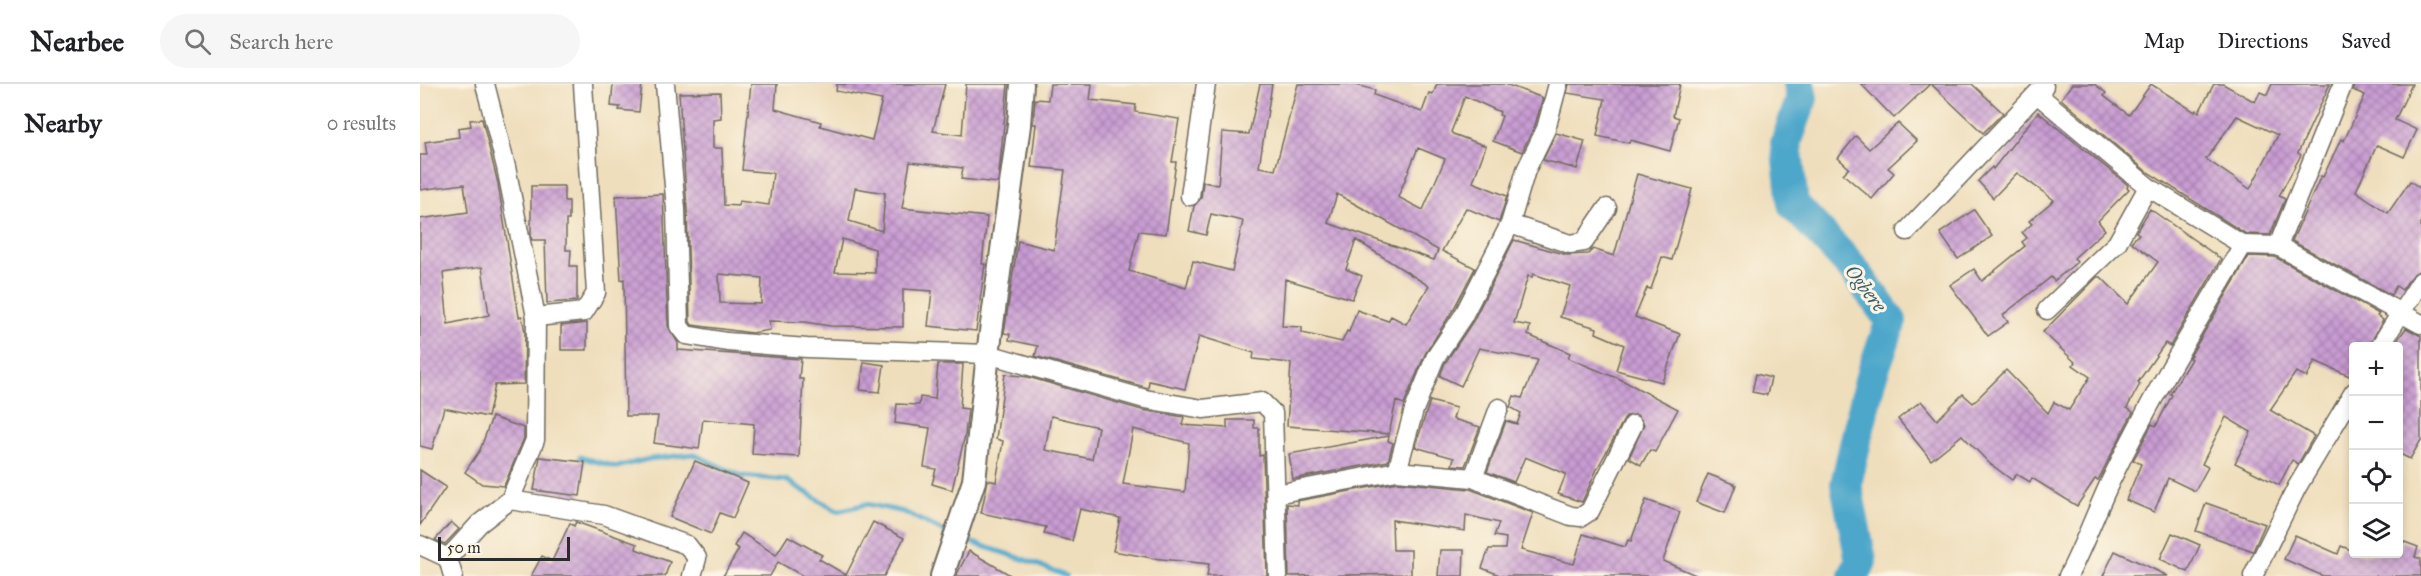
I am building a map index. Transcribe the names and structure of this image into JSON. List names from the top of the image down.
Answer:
{
  "water": ["Ogbere"],
  "scale_bar": "50 m",
  "page": {
    "header": "Nearbee",
    "search": "Search here",
    "nav": ["Map", "Directions", "Saved"],
    "heading": ["Nearby", "0 results"],
    "map_buttons": ["+", "−"],
    "scale": "50 m"
  }
}
